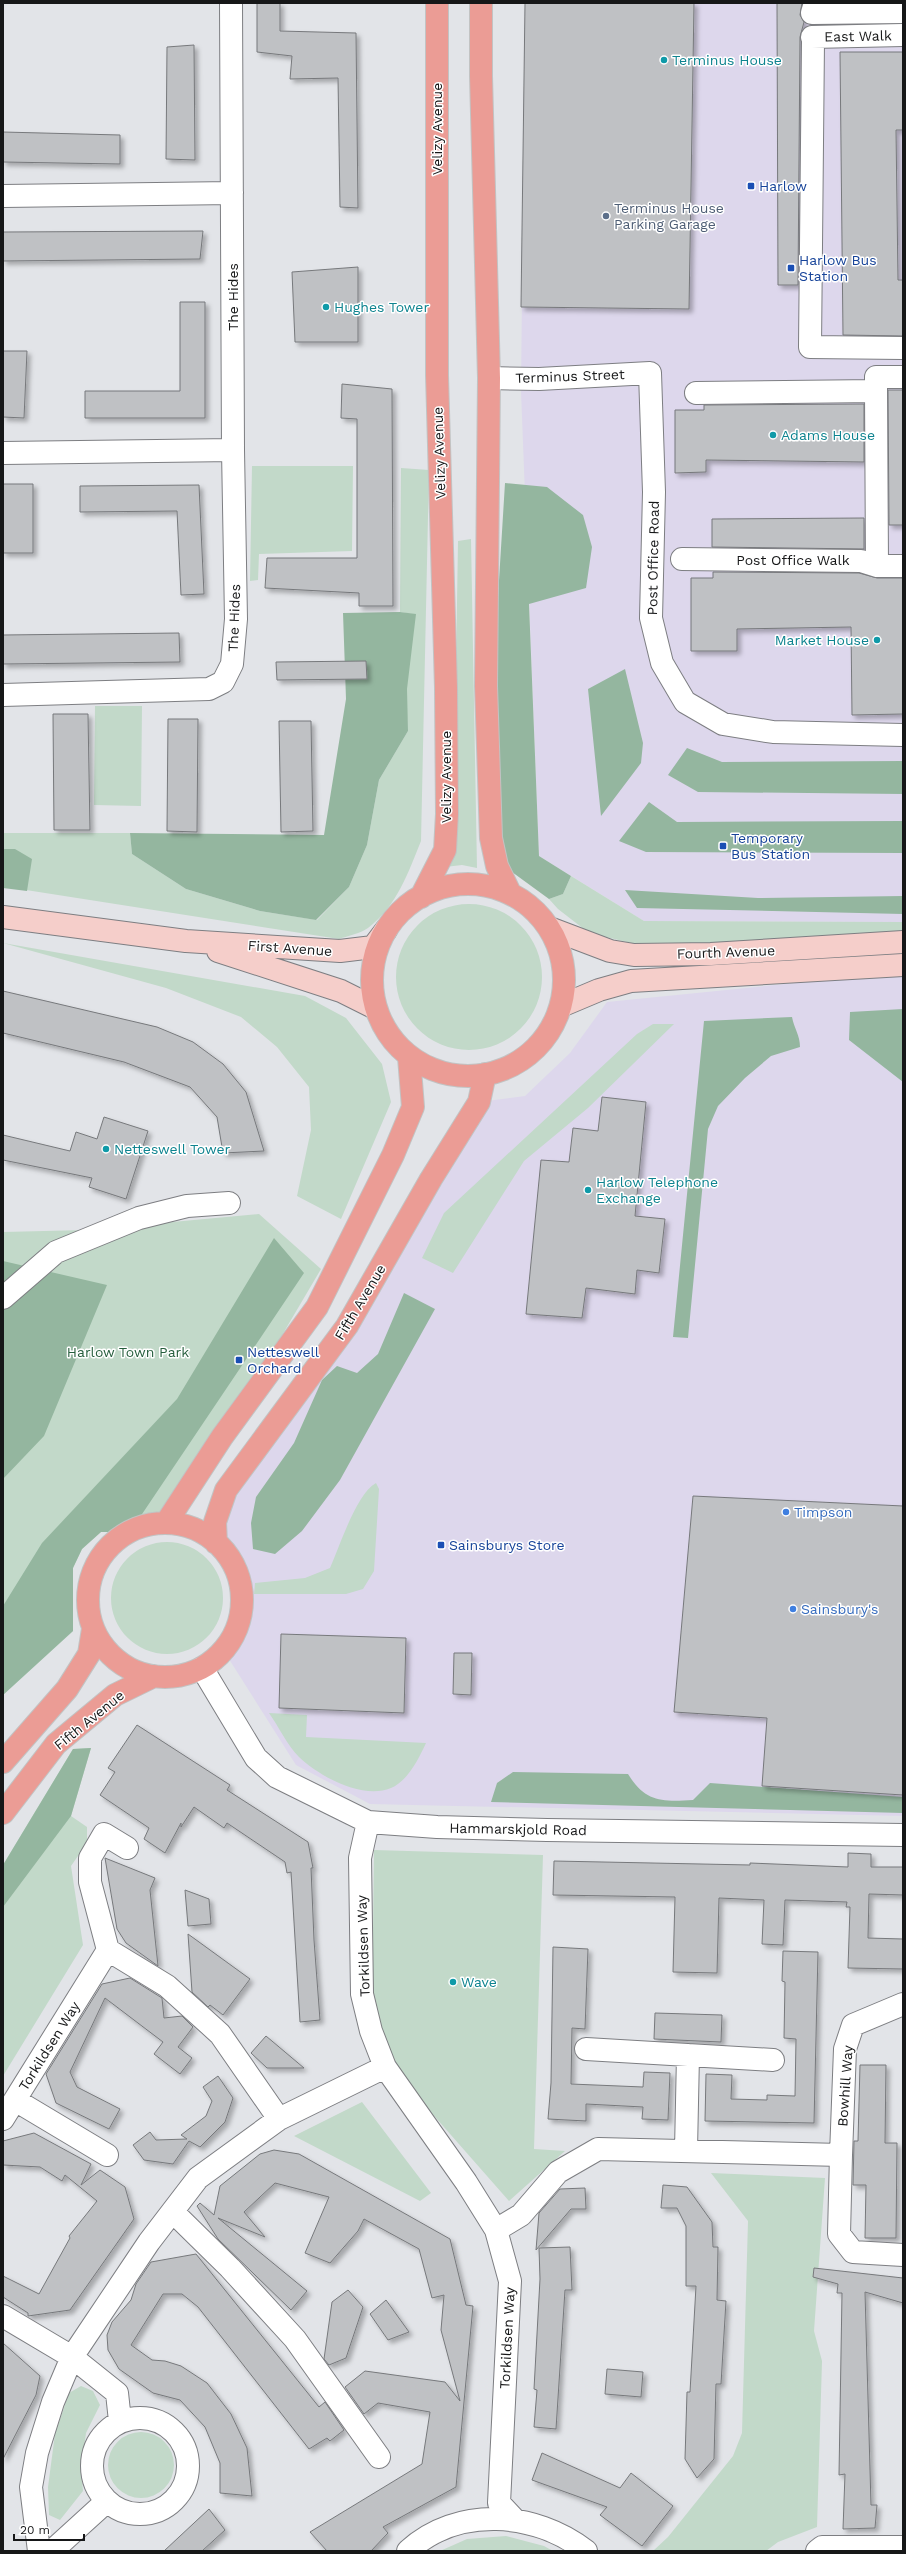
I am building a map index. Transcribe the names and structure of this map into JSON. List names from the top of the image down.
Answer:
{
  "streets": {
    "main road": ["Velizy Avenue", "Fifth Avenue"],
    "street": [
      "East Walk",
      "The Hides",
      "Terminus Street",
      "Post Office Road",
      "Post Office Walk",
      "First Avenue",
      "Fourth Avenue",
      "Hammarskjold Road",
      "Torkildsen Way",
      "Bowhill Way"
    ]
  },
  "crossings": [
    ["Terminus Street", "Post Office Road"],
    ["Hammarskjold Road", "Torkildsen Way"]
  ],
  "parks": ["Harlow Town Park"],
  "places": {
    "other": [
      "Terminus House",
      "Terminus House Parking Garage",
      "Hughes Tower",
      "Adams House",
      "Market House",
      "Netteswell Tower",
      "Harlow Telephone Exchange",
      "Timpson",
      "Sainsbury's",
      "Wave"
    ],
    "transit": [
      "Harlow",
      "Harlow Bus Station",
      "Temporary Bus Station",
      "Netteswell Orchard",
      "Sainsburys Store"
    ]
  },
  "scale_bar": "20 m"
}
